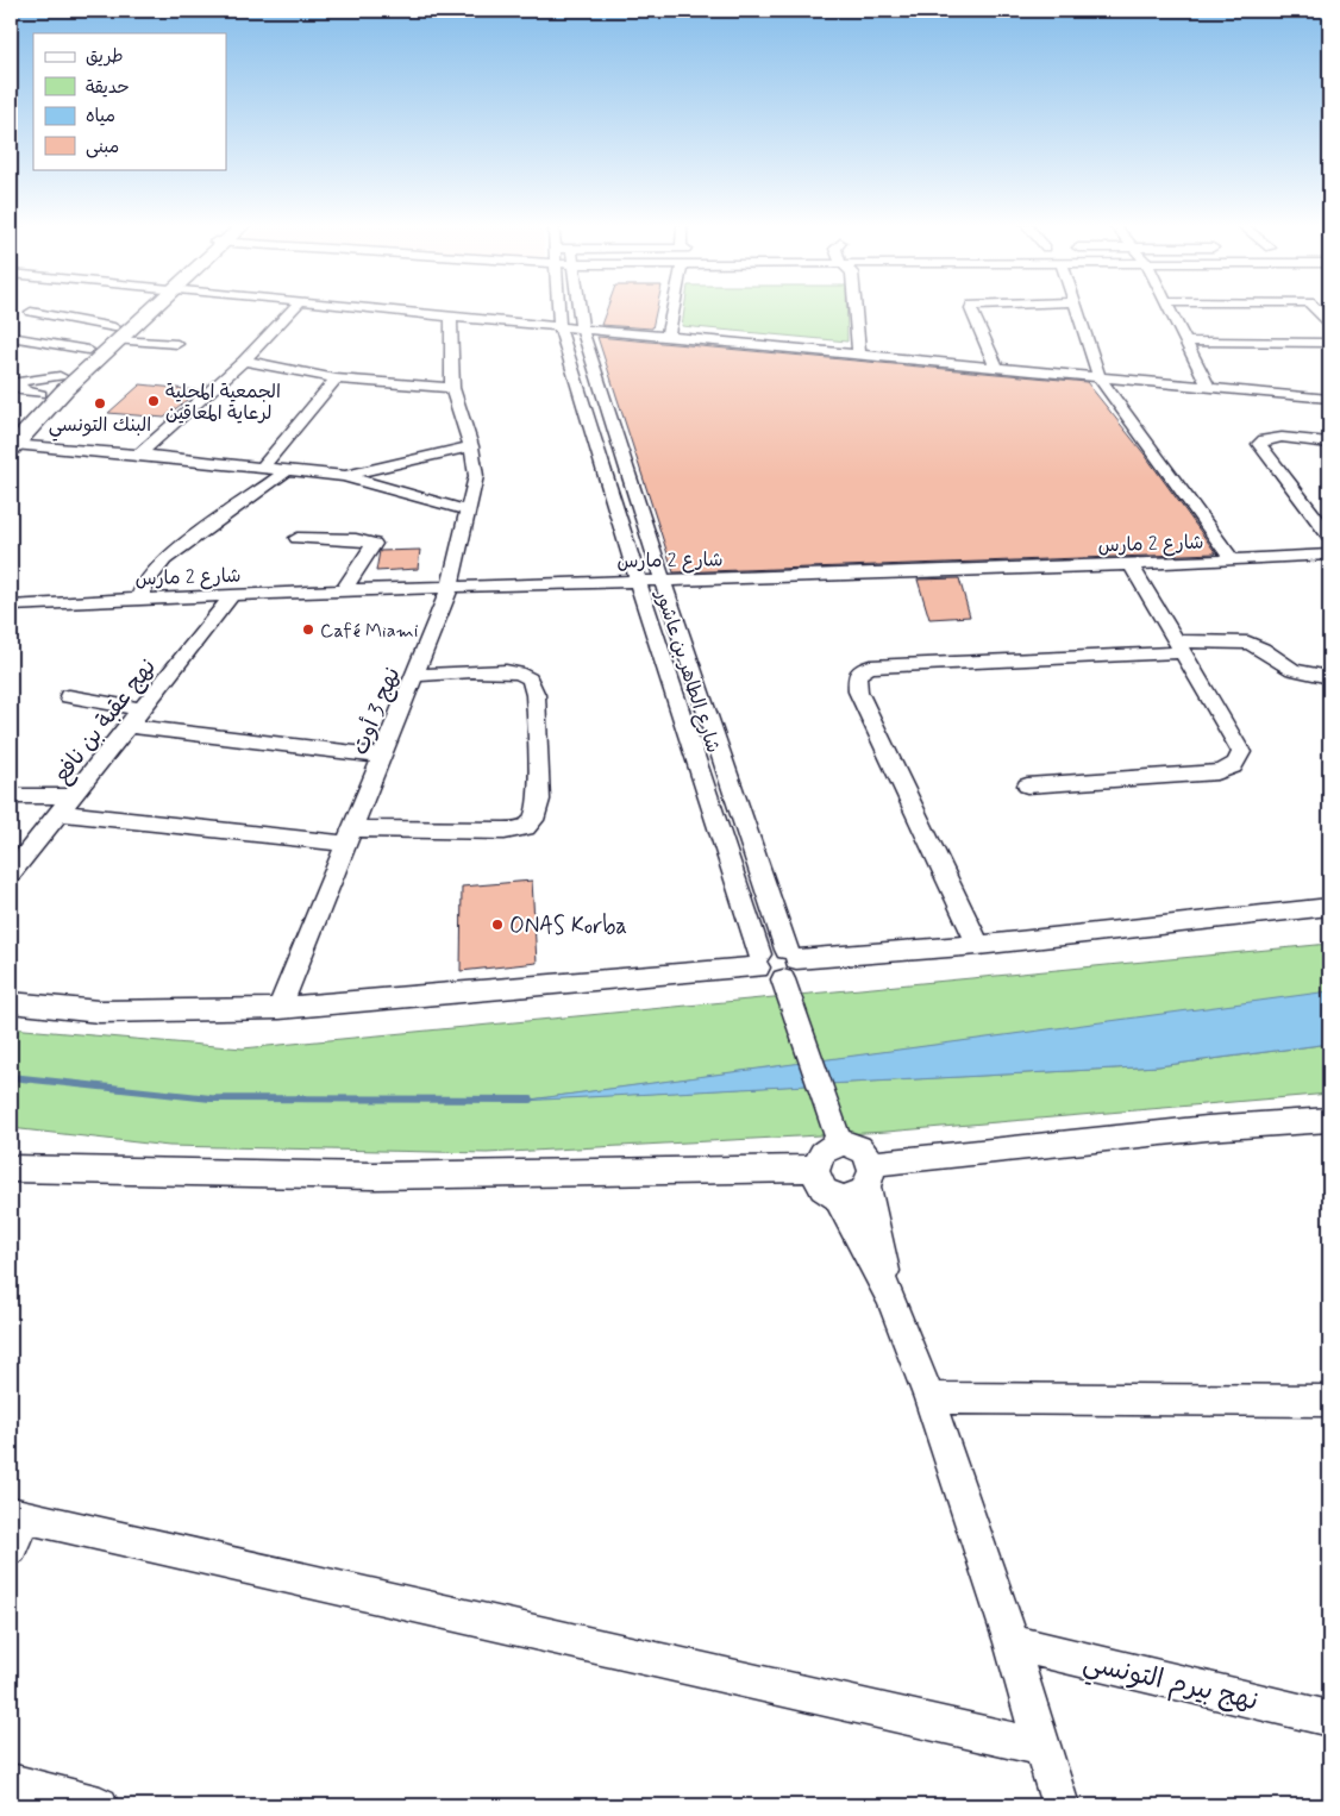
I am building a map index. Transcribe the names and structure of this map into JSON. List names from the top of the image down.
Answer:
{
  "streets": {
    "street": [
      "شارع 2 مارس",
      "شارع الطاهر بن عاشور",
      "نهج 3 أوت",
      "نهج عقبة بن نافع",
      "نهج بيرم التونسي"
    ]
  },
  "crossings": [
    ["شارع 2 مارس", "شارع الطاهر بن عاشور"],
    ["شارع 2 مارس", "نهج 3 أوت"],
    ["شارع 2 مارس", "نهج عقبة بن نافع"]
  ],
  "places": [
    "الجمعية المحلية لرعاية المعاقين",
    "البنك التونسي",
    "Café Miami",
    "ONAS Korba"
  ],
  "legend": [
    "طريق",
    "حديقة",
    "مياه",
    "مبنى"
  ]
}
